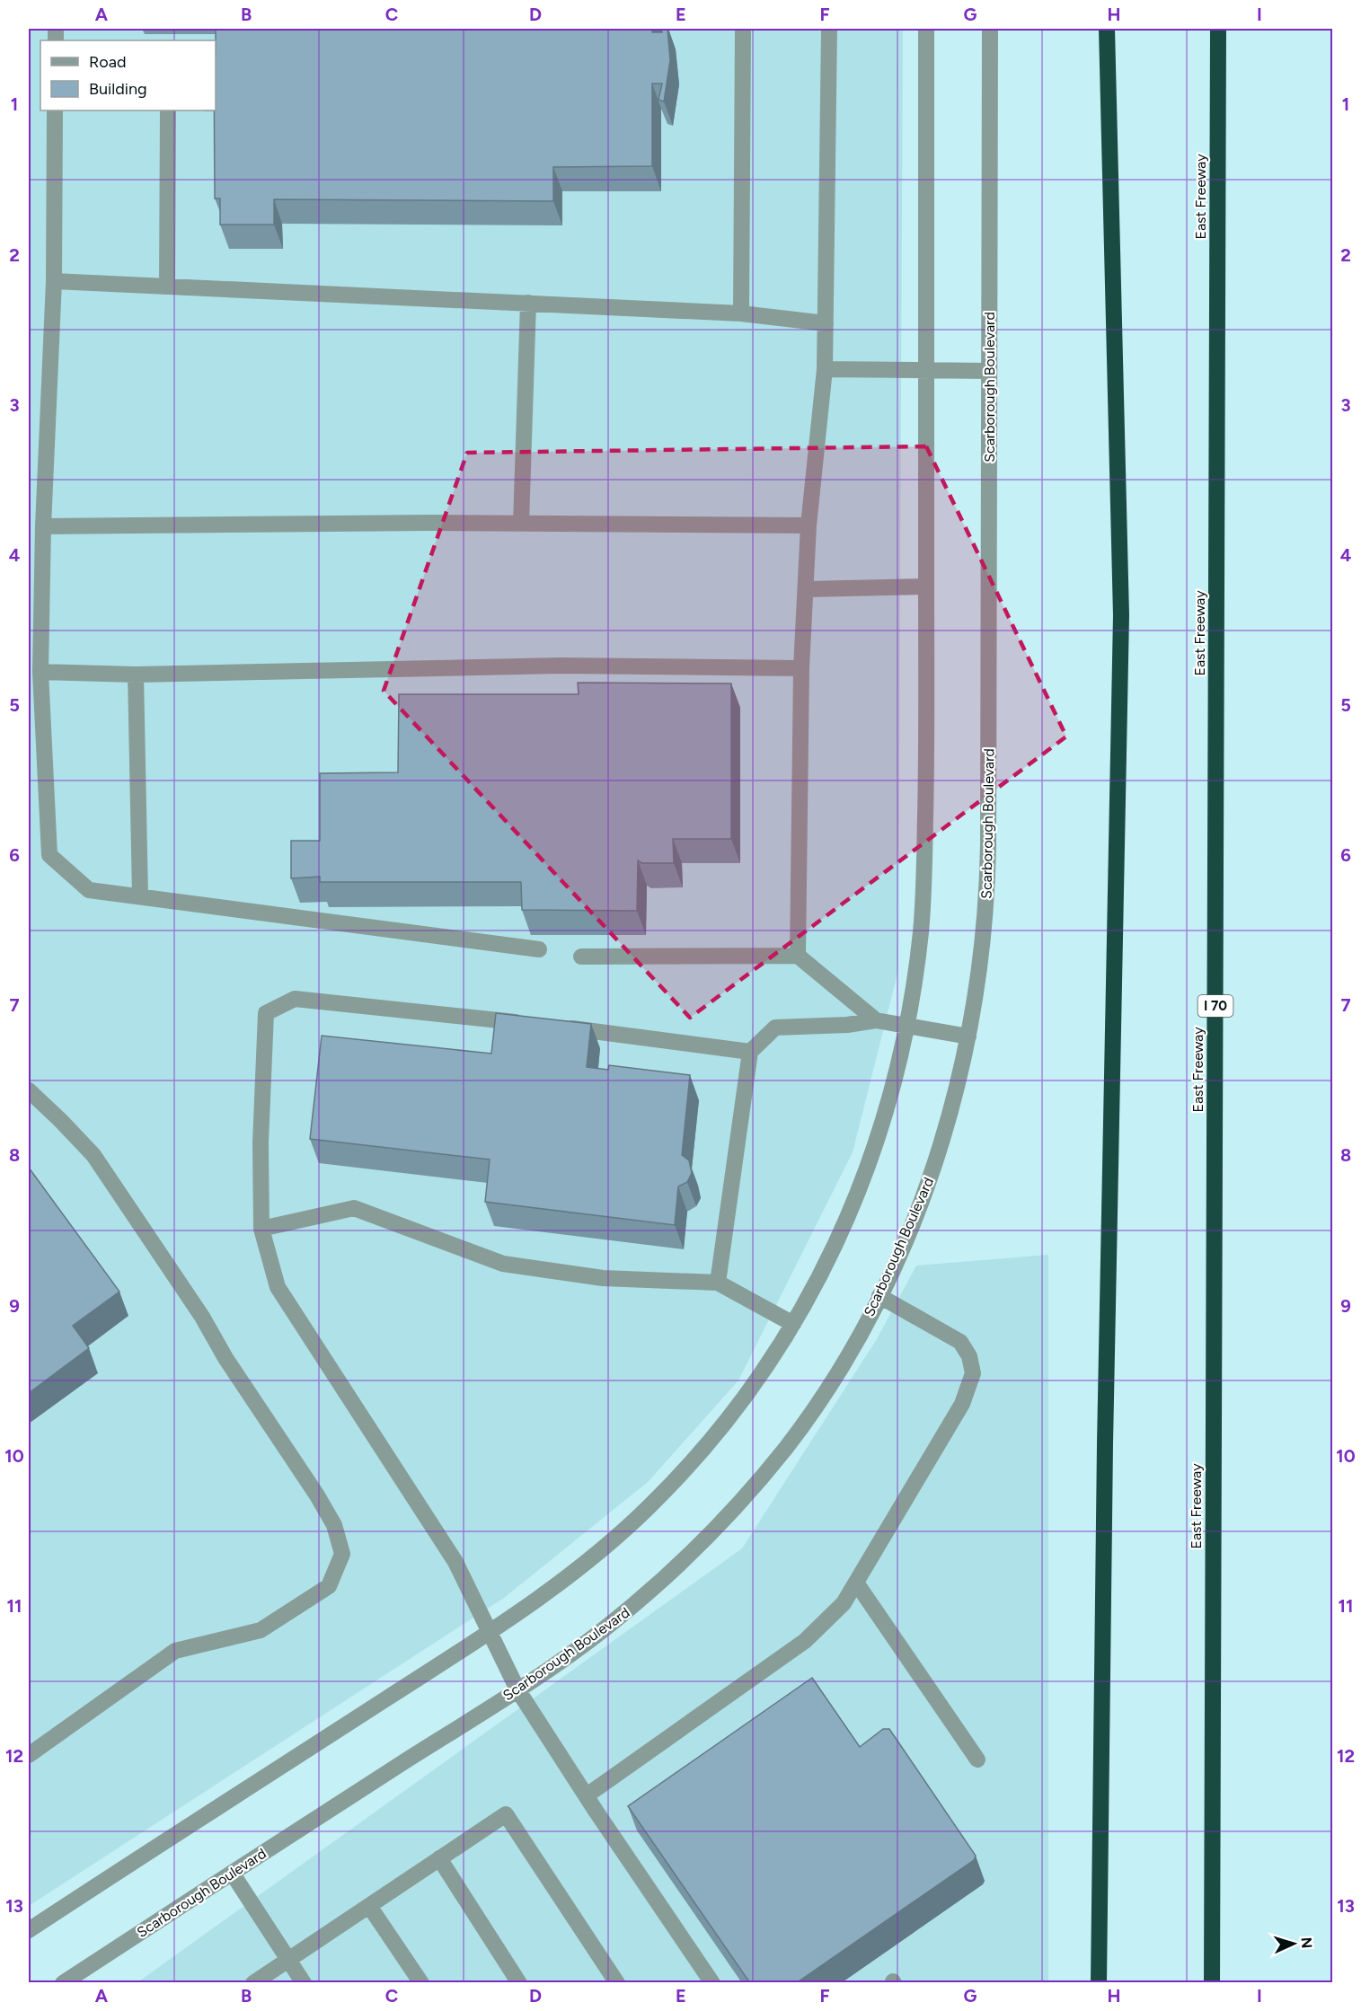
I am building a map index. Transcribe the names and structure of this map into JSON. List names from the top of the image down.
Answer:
{
  "streets": {
    "highway": ["East Freeway", "I 70"],
    "street": ["Scarborough Boulevard"]
  },
  "legend": ["Road", "Building"],
  "north": "right",
  "grid": {
    "columns": [
      "A",
      "B",
      "C",
      "D",
      "E",
      "F",
      "G",
      "H",
      "I"
    ],
    "rows": [
      "1",
      "2",
      "3",
      "4",
      "5",
      "6",
      "7",
      "8",
      "9",
      "10",
      "11",
      "12",
      "13"
    ]
  }
}
